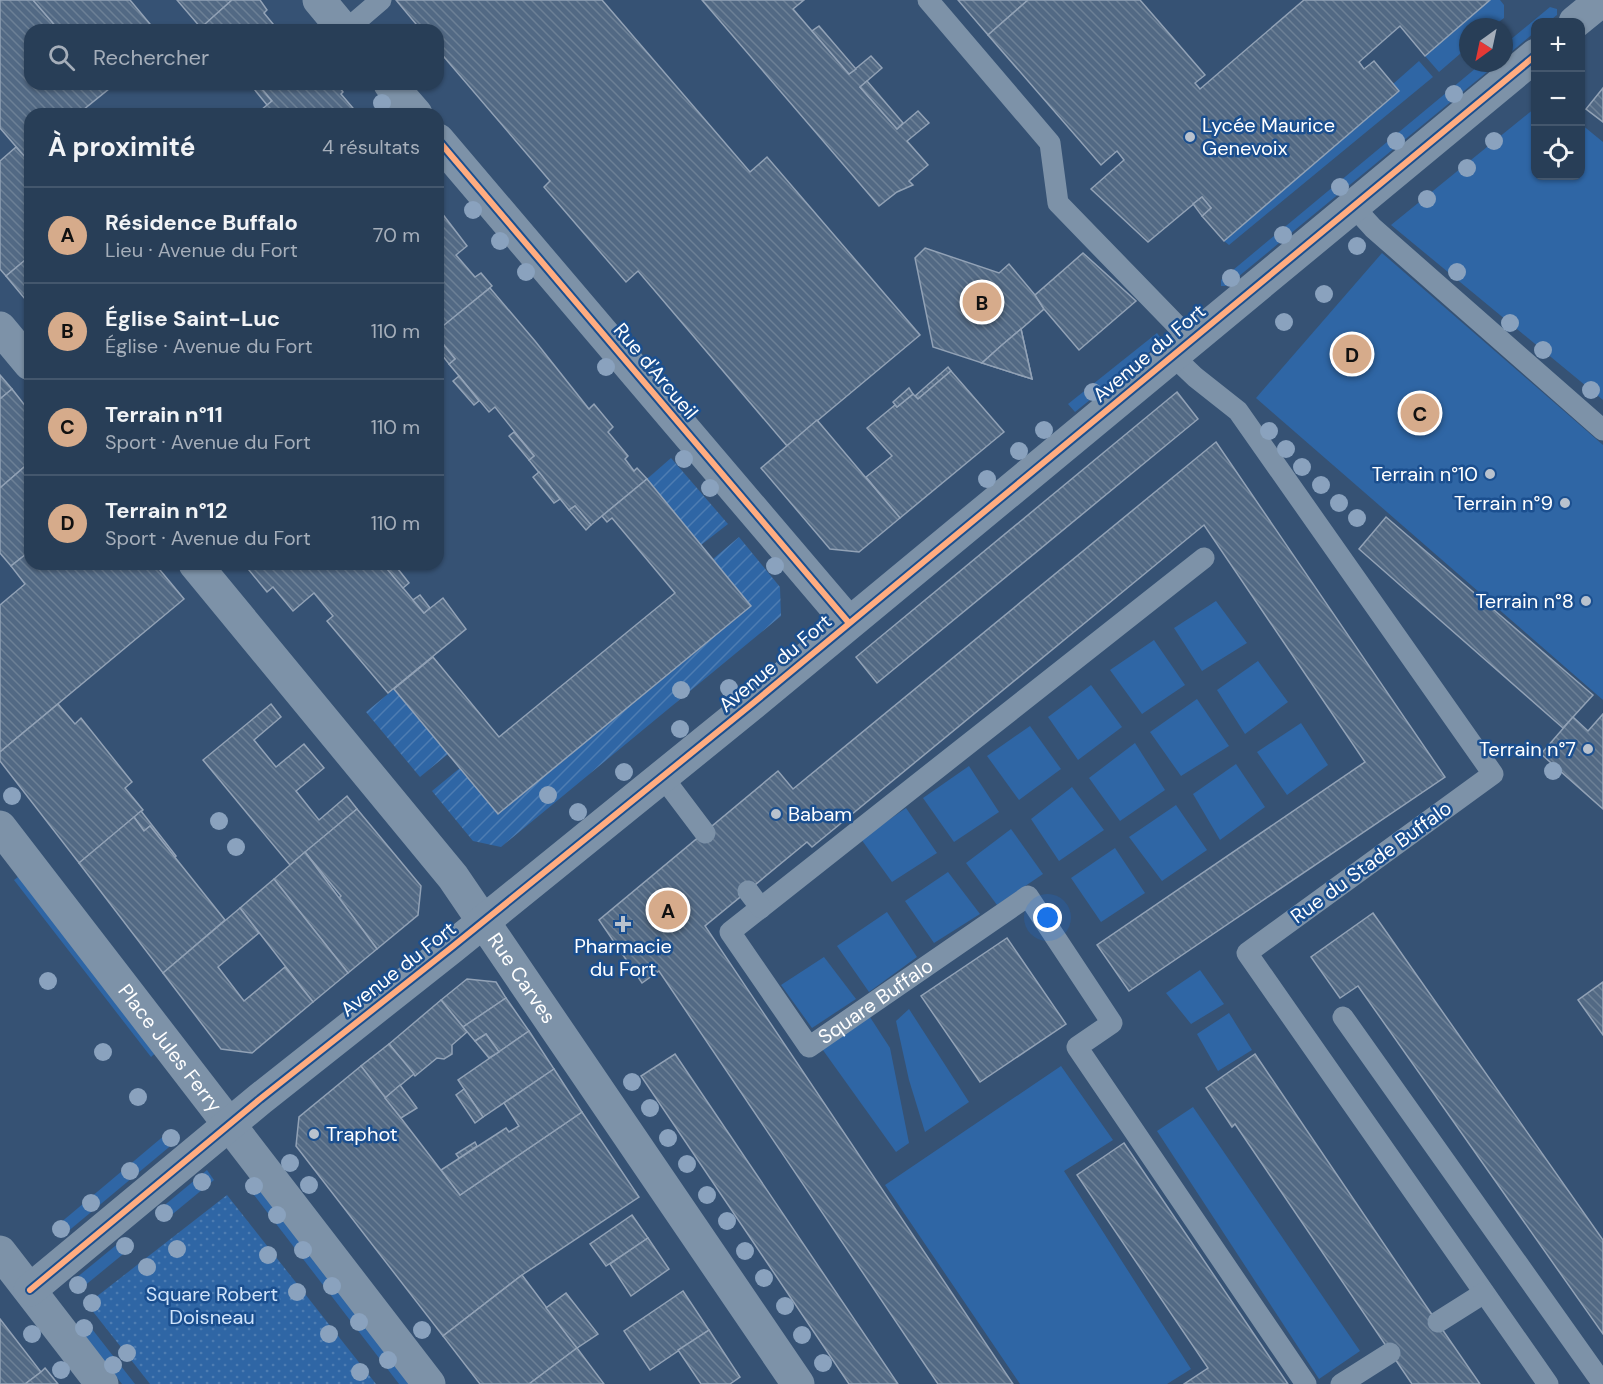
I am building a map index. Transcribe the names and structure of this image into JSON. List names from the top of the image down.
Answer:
{
  "streets": {
    "street": [
      "Avenue du Fort",
      "Rue d'Arcueil",
      "Rue Carves",
      "Place Jules Ferry"
    ],
    "lane": ["Rue du Stade Buffalo", "Square Buffalo"]
  },
  "crossings": [
    ["Avenue du Fort", "Rue d'Arcueil"],
    ["Avenue du Fort", "Rue du Stade Buffalo"],
    ["Avenue du Fort", "Rue Carves"],
    ["Avenue du Fort", "Place Jules Ferry"]
  ],
  "parks": ["Square Robert Doisneau"],
  "places": {
    "other": [
      "Lycée Maurice Genevoix",
      "Terrain n°10",
      "Terrain n°9",
      "Terrain n°8",
      "Terrain n°7",
      "Babam",
      "Traphot"
    ],
    "health": ["Pharmacie du Fort"]
  },
  "north": "bottom left",
  "page": {
    "map_buttons": ["+", "−"],
    "search": "Rechercher",
    "heading": ["À proximité", "4 résultats"],
    "list": [
      {
        "mark": "A",
        "name": "Résidence Buffalo",
        "note": "Lieu · Avenue du Fort",
        "value": "70 m"
      },
      {
        "mark": "B",
        "name": "Église Saint-Luc",
        "note": "Église · Avenue du Fort",
        "value": "110 m"
      },
      {
        "mark": "C",
        "name": "Terrain n°11",
        "note": "Sport · Avenue du Fort",
        "value": "110 m"
      },
      {
        "mark": "D",
        "name": "Terrain n°12",
        "note": "Sport · Avenue du Fort",
        "value": "110 m"
      }
    ],
    "pins": [
      "B",
      "D",
      "C",
      "A"
    ]
  }
}
